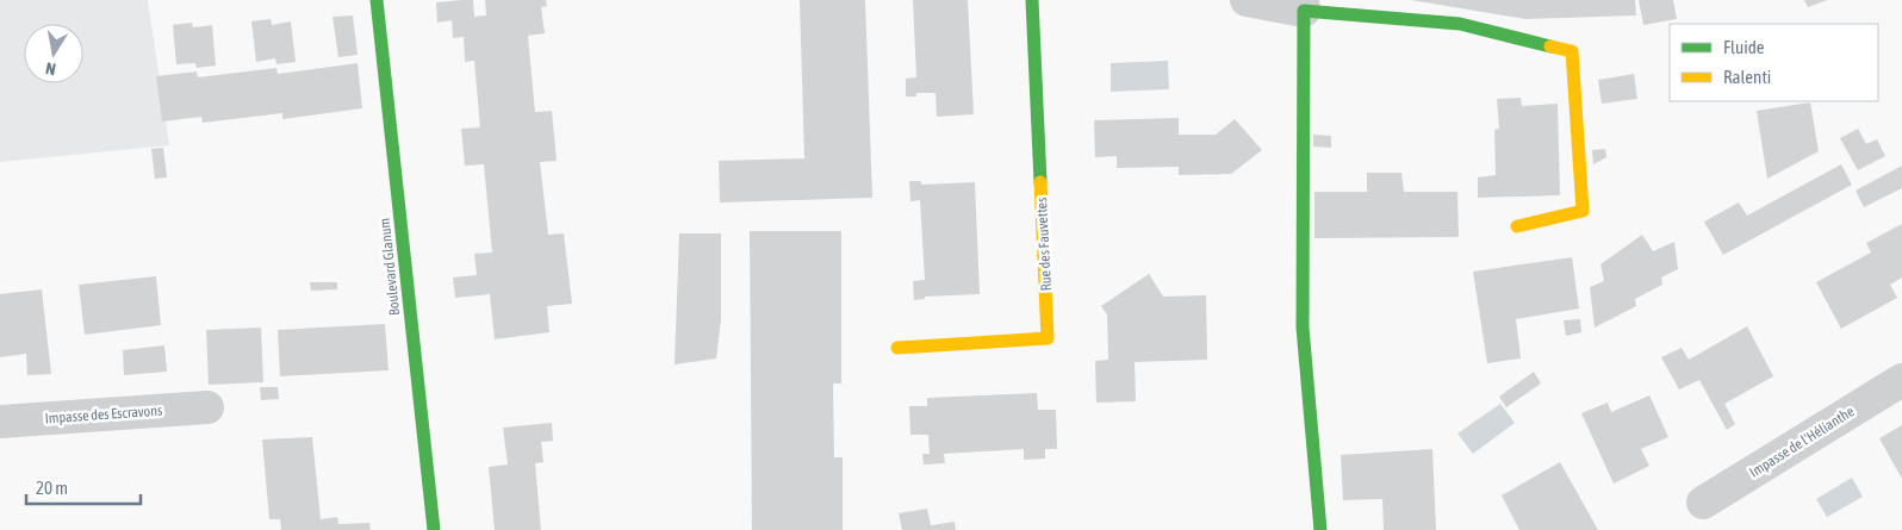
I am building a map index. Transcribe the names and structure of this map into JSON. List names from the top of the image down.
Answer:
{
  "streets": {
    "street": [
      "Rue des Fauvettes",
      "Boulevard Glanum",
      "Impasse des Escravons",
      "Impasse de l'Hélianthe"
    ]
  },
  "legend": ["Fluide", "Ralenti"],
  "scale_bar": "20 m",
  "north": "bottom"
}
